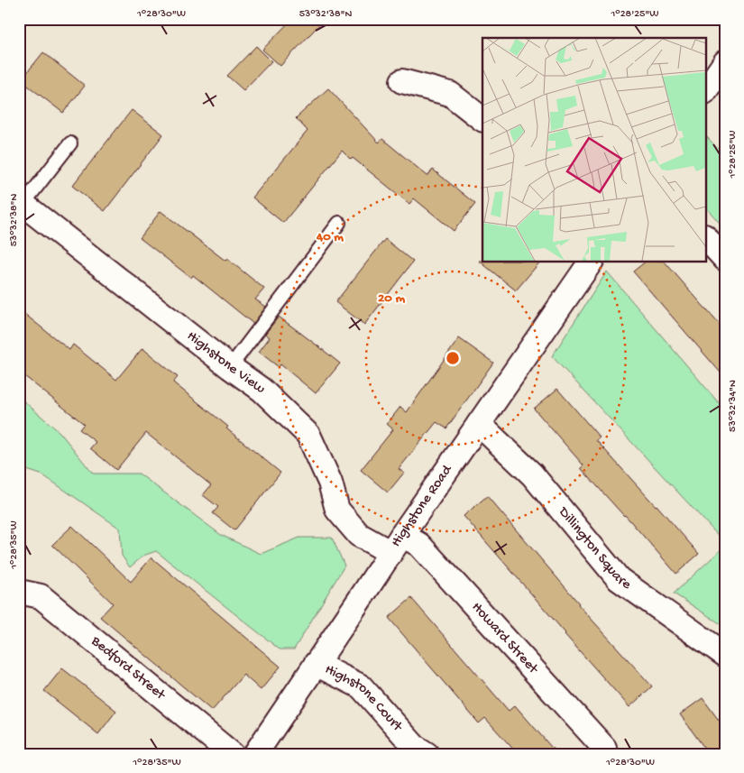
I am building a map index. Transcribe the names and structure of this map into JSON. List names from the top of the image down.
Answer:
{
  "streets": {
    "street": [
      "Highstone View",
      "Highstone Road",
      "Dillington Square",
      "Howard Street",
      "Bedford Street",
      "Highstone Court"
    ]
  },
  "crossings": [
    ["Highstone View", "Highstone Road"],
    ["Highstone View", "Howard Street"],
    ["Highstone Road", "Dillington Square"],
    ["Highstone Road", "Howard Street"],
    ["Highstone Road", "Highstone Court"]
  ],
  "coordinates": [
    "1°28'30\"W",
    "53°32'38\"N",
    "1°28'25\"W",
    "53°32'34\"N",
    "1°28'35\"W"
  ],
  "rings": ["40 m", "20 m"]
}
